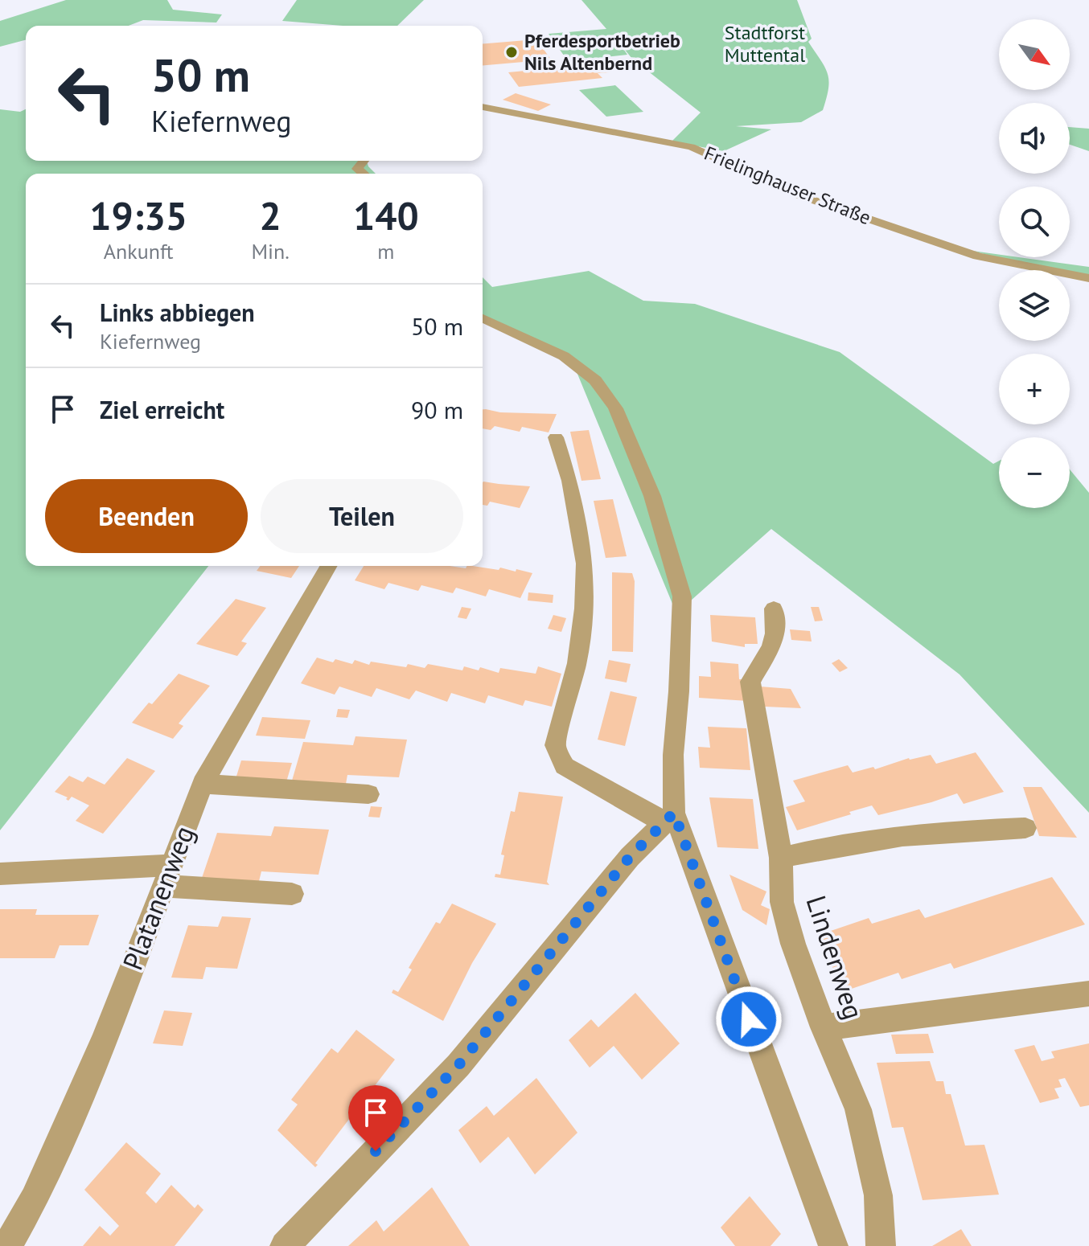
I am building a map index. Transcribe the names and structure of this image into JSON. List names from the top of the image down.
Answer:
{
  "streets": {
    "street": ["Frielinghauser Straße", "Platanenweg", "Lindenweg"]
  },
  "parks": ["Stadtforst Muttental"],
  "places": ["Pferdesportbetrieb Nils Altenbernd"],
  "north": "bottom right",
  "page": {
    "map_buttons": ["+", "−"],
    "turn": ["50 m", "Kiefernweg"],
    "eta": [
      "19:35",
      "Ankunft",
      "2",
      "Min.",
      "140",
      "m"
    ],
    "list": [
      {
        "name": "Links abbiegen",
        "note": "Kiefernweg",
        "value": "50 m"
      },
      {
        "name": "Ziel erreicht",
        "value": "90 m"
      }
    ],
    "buttons": ["Beenden", "Teilen"]
  }
}
